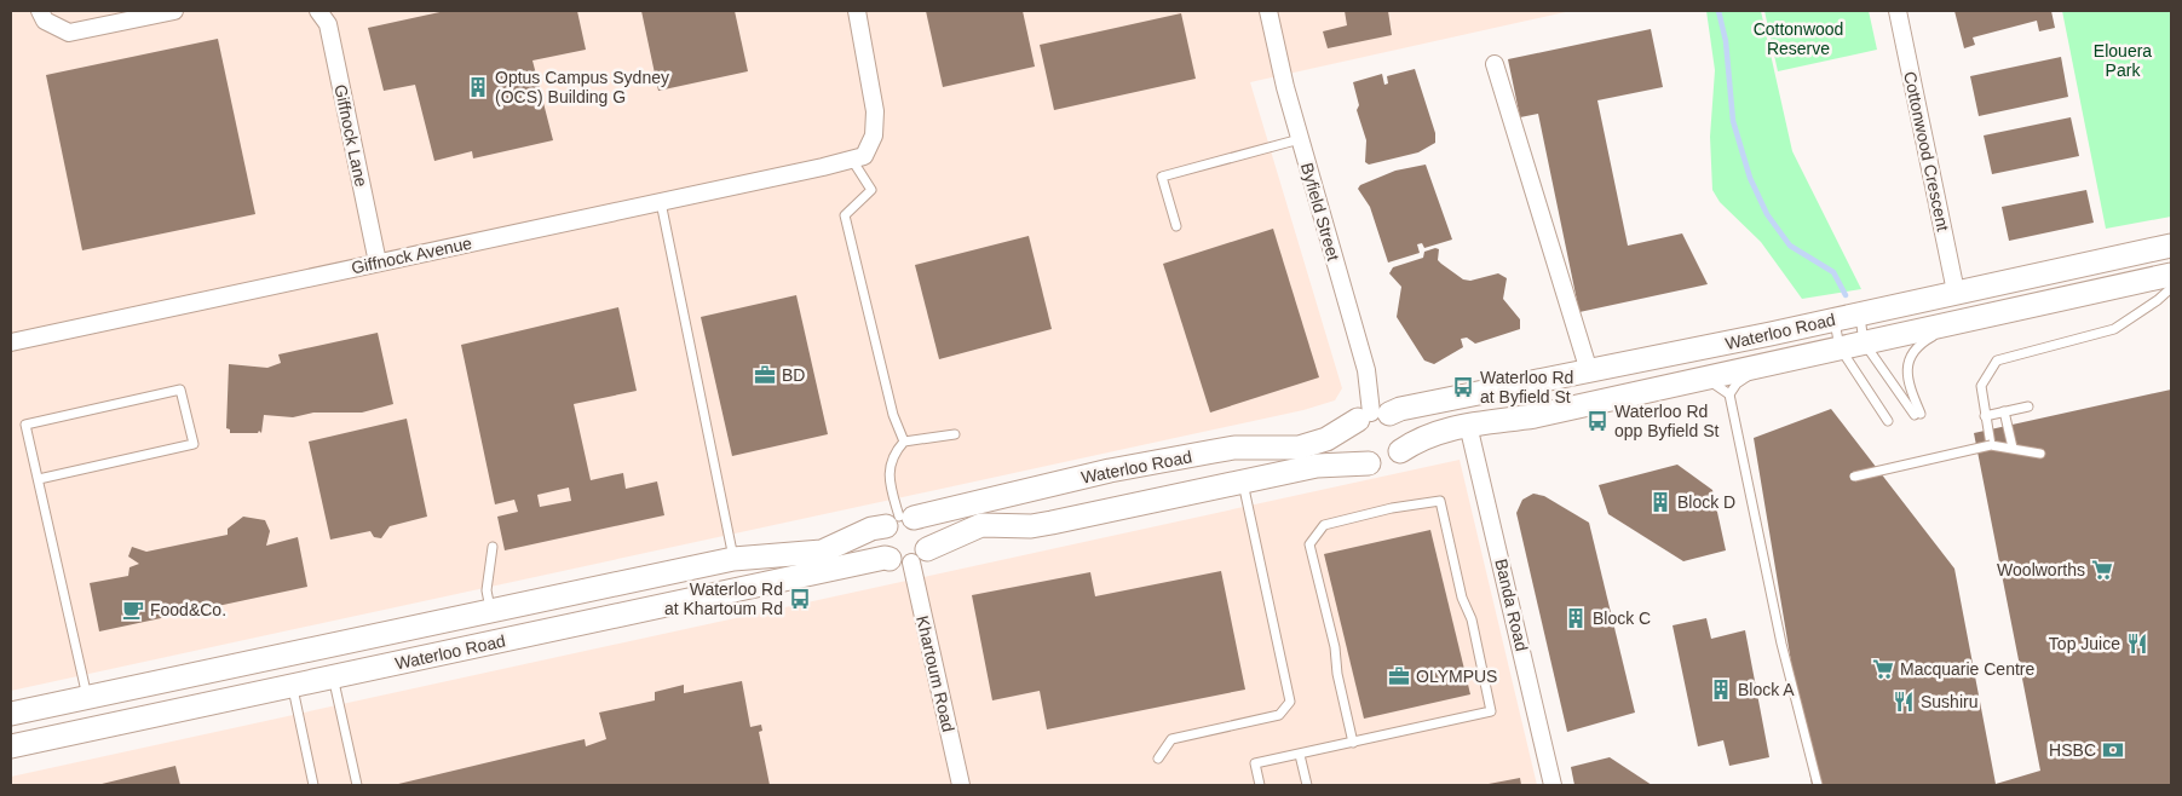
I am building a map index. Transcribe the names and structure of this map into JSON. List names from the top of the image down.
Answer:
{
  "streets": {
    "street": [
      "Giffnock Lane",
      "Cottonwood Crescent",
      "Byfield Street",
      "Giffnock Avenue",
      "Waterloo Road",
      "Banda Road",
      "Khartoum Road"
    ]
  },
  "crossings": [
    ["Giffnock Lane", "Giffnock Avenue"],
    ["Cottonwood Crescent", "Waterloo Road"],
    ["Byfield Street", "Waterloo Road"],
    ["Waterloo Road", "Banda Road"],
    ["Waterloo Road", "Khartoum Road"]
  ],
  "parks": ["Cottonwood Reserve", "Elouera Park"],
  "places": {
    "building": [
      "Optus Campus Sydney (OCS) Building G",
      "Block D",
      "Block C",
      "Block A"
    ],
    "office": ["BD", "OLYMPUS"],
    "bus stop": ["Waterloo Rd at Byfield St", "Waterloo Rd opp Byfield St", "Waterloo Rd at Khartoum Rd"],
    "supermarket": ["Woolworths", "Macquarie Centre"],
    "cafe": ["Food&Co."],
    "restaurant": ["Top Juice", "Sushiru"],
    "bank": ["HSBC"]
  }
}
